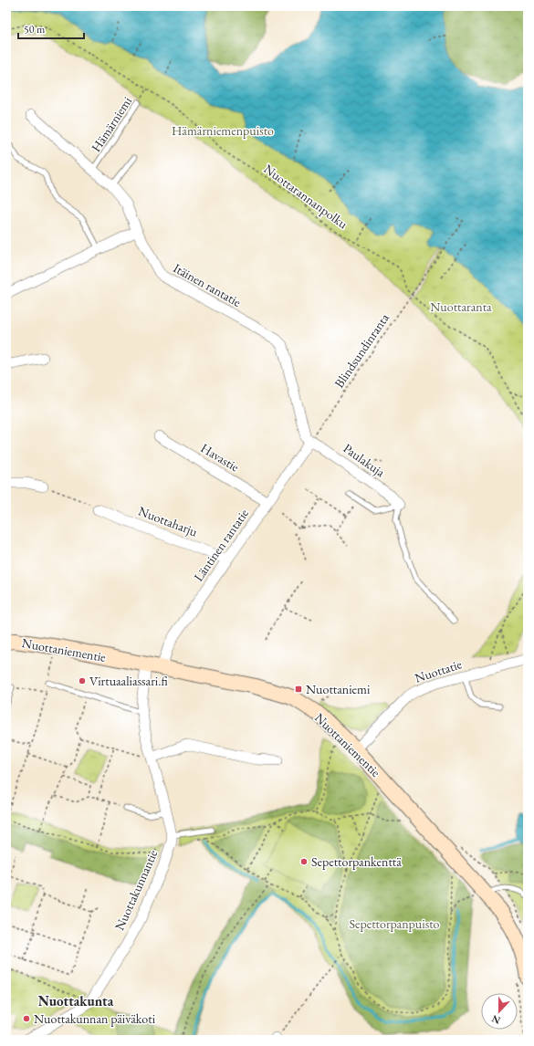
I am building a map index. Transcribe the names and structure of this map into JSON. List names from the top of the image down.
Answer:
{
  "streets": {
    "main road": ["Nuottaniementie"],
    "street": [
      "Itäinen rantatie",
      "Havastie",
      "Paulakuja",
      "Nuottaharju",
      "Läntinen rantatie",
      "Nuottatie",
      "Nuottakunnantie"
    ],
    "lane": ["Hämärniemi"],
    "path": ["Nuottarannanpolku", "Blindsundinranta"]
  },
  "crossings": [
    ["Hämärniemi", "Nuottarannanpolku"],
    ["Hämärniemi", "Itäinen rantatie"],
    ["Nuottarannanpolku", "Blindsundinranta"],
    ["Itäinen rantatie", "Blindsundinranta"],
    ["Itäinen rantatie", "Paulakuja"],
    ["Itäinen rantatie", "Läntinen rantatie"],
    ["Blindsundinranta", "Paulakuja"],
    ["Blindsundinranta", "Läntinen rantatie"],
    ["Havastie", "Läntinen rantatie"],
    ["Paulakuja", "Läntinen rantatie"],
    ["Nuottaharju", "Läntinen rantatie"],
    ["Läntinen rantatie", "Nuottaniementie"],
    ["Nuottaniementie", "Nuottatie"]
  ],
  "districts": ["Nuottakunta"],
  "parks": ["Hämärniemenpuisto", "Nuottaranta", "Sepettorpanpuisto"],
  "places": {
    "other": ["Virtuaaliassari.fi", "Sepettorpankenttä", "Nuottakunnan päiväkoti"],
    "transit": ["Nuottaniemi"]
  },
  "scale_bar": "50 m",
  "north": "bottom"
}
